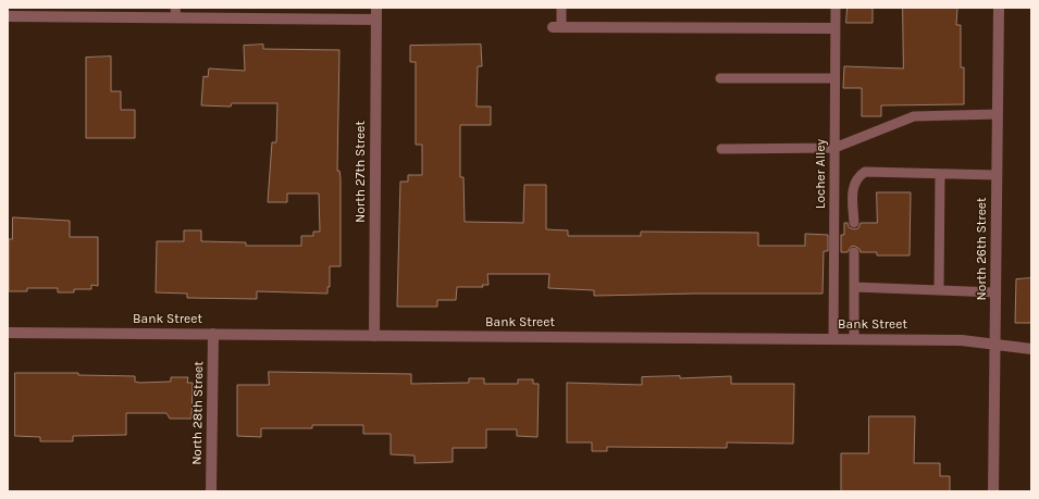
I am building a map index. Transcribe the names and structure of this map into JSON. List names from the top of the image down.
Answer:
{
  "streets": {
    "street": [
      "North 27th Street",
      "North 26th Street",
      "Bank Street",
      "North 28th Street"
    ],
    "lane": ["Locher Alley"]
  },
  "crossings": [
    ["North 27th Street", "Bank Street"],
    ["Locher Alley", "Bank Street"],
    ["North 26th Street", "Bank Street"],
    ["Bank Street", "North 28th Street"]
  ]
}
